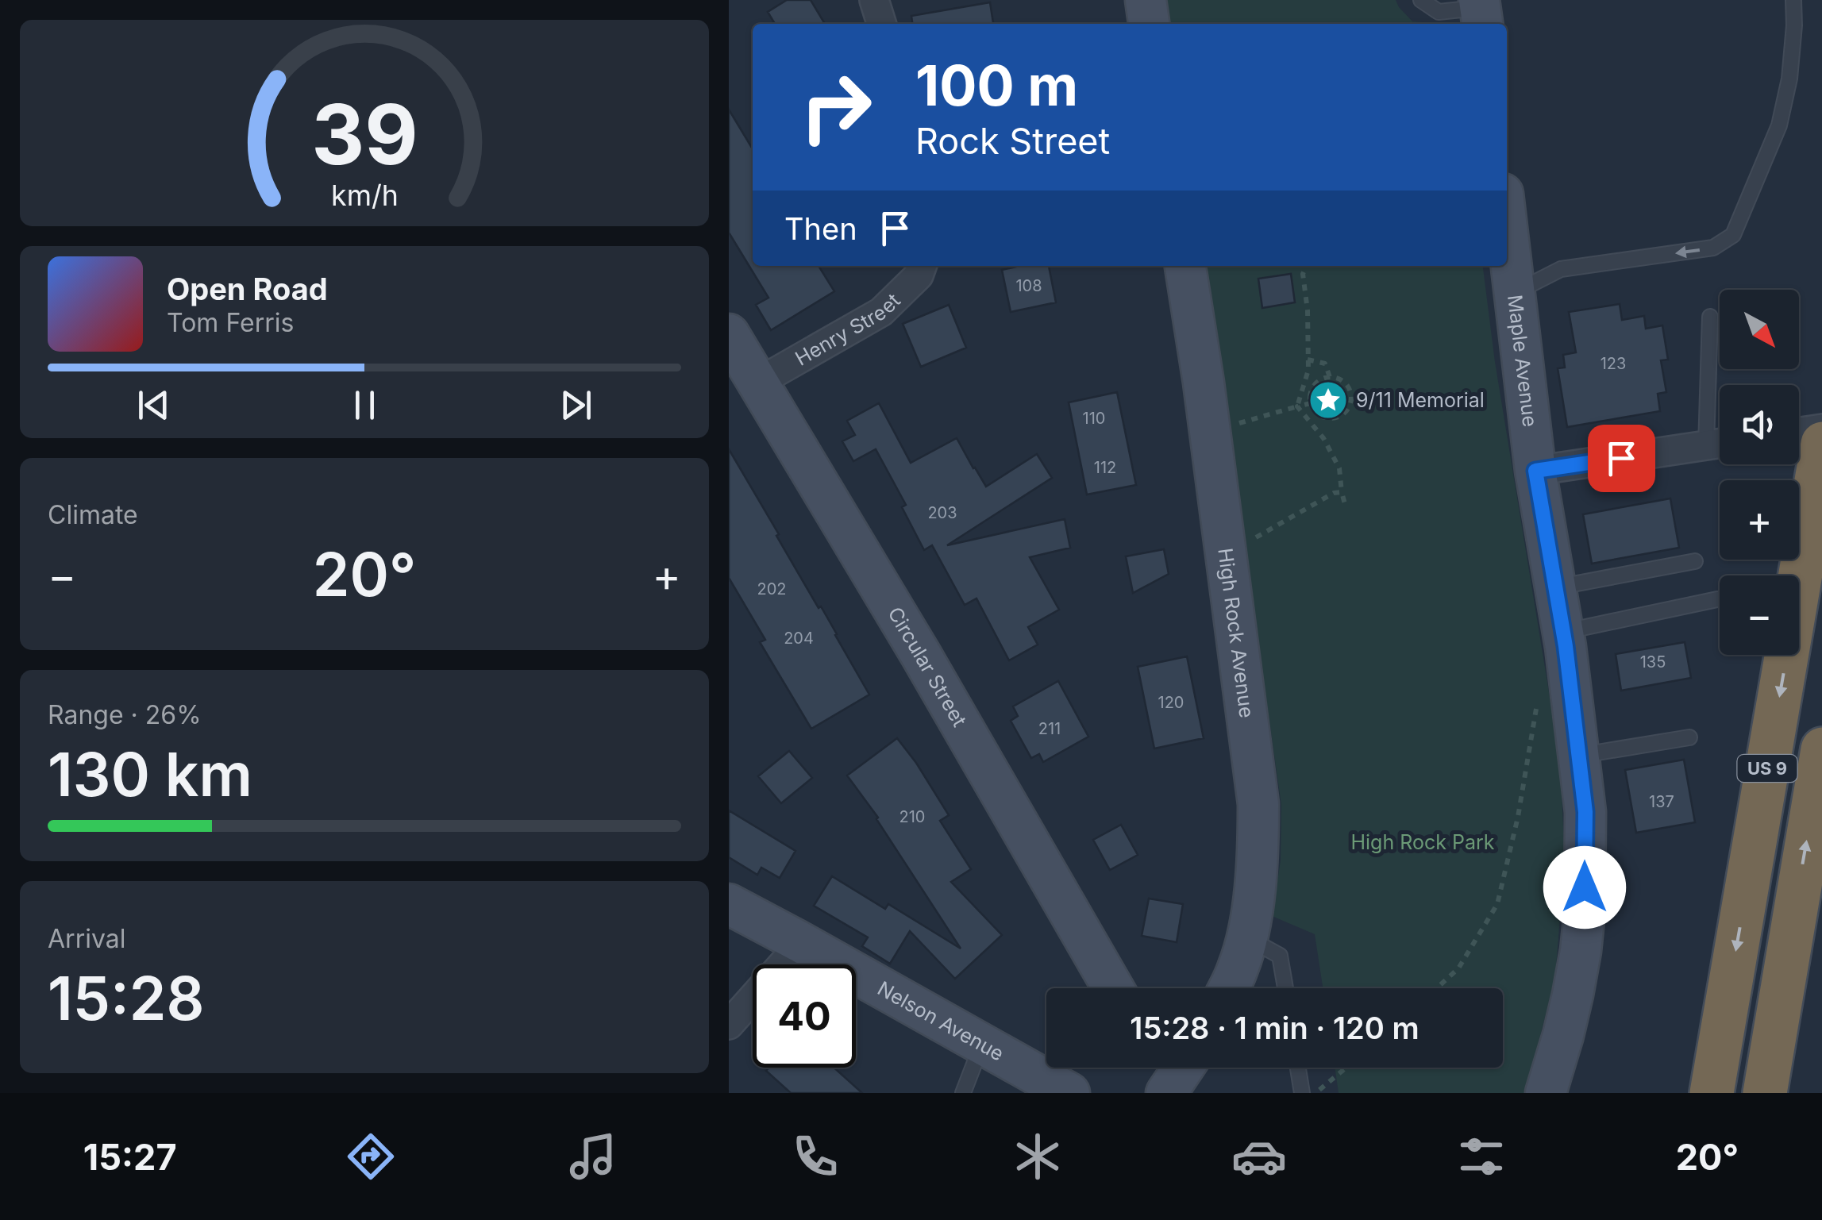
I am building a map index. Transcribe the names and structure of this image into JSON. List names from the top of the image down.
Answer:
{
  "streets": {
    "highway": ["US 9"],
    "street": [
      "Henry Street",
      "Maple Avenue",
      "High Rock Avenue",
      "Circular Street",
      "Nelson Avenue"
    ]
  },
  "crossings": [
    ["Henry Street", "Circular Street"]
  ],
  "parks": ["High Rock Park"],
  "places": {
    "place": ["9/11 Memorial"]
  },
  "house_numbers": [
    "108",
    "123",
    "110",
    "112",
    "203",
    "202",
    "204",
    "135",
    "120",
    "211",
    "137",
    "210"
  ],
  "north": "bottom right",
  "page": {
    "turn": ["100 m", "Rock Street"],
    "then": "Then",
    "song": ["Open Road", "Tom Ferris"],
    "map_buttons": ["+", "−"],
    "tile": [
      "Climate",
      ["Range · 26%", "130 km"],
      ["Arrival", "15:28"]
    ],
    "heat": ["−", "20°", "+"],
    "limit": "40",
    "trip": "15:28 · 1 min · 120 m",
    "tabs": ["15:27", "20°"],
    "gauge": ["39", "km/h"]
  }
}
